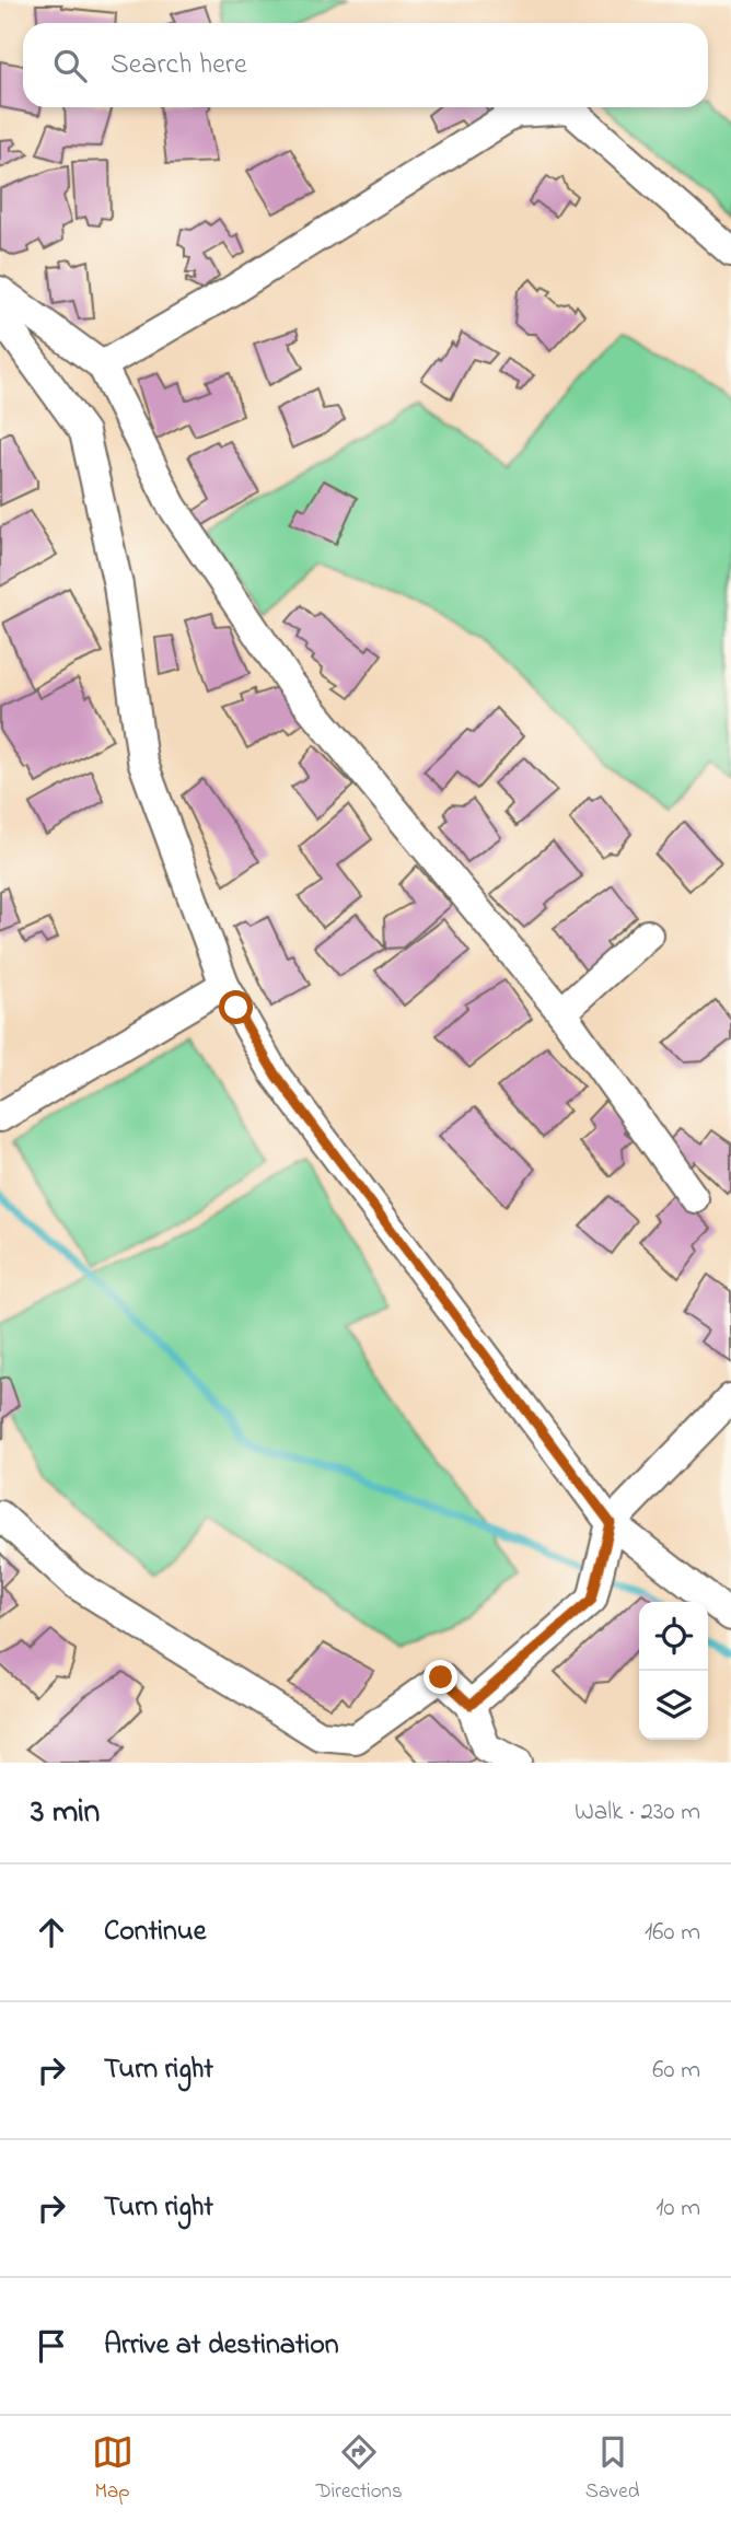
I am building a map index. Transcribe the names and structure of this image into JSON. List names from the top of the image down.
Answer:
{
  "page": {
    "search": "Search here",
    "heading": ["3 min", "Walk · 230 m"],
    "list": [
      ["Continue", "160 m"],
      ["Turn right", "60 m"],
      ["Turn right", "10 m"],
      "Arrive at destination"
    ],
    "nav": ["Map", "Directions", "Saved"]
  }
}
